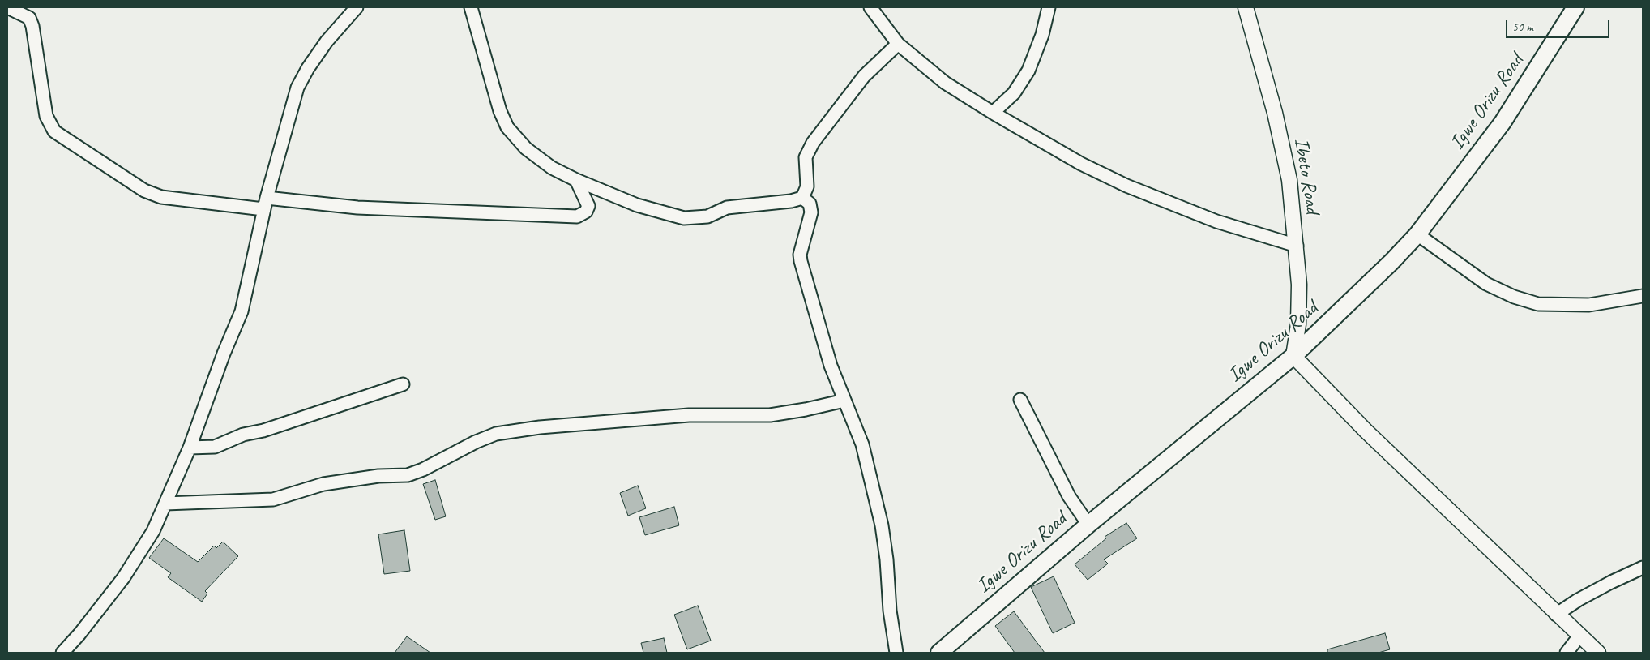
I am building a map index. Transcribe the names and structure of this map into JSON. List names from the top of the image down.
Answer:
{
  "streets": {
    "main road": ["Igwe Orizu Road"],
    "street": ["Ibeto Road"]
  },
  "crossings": [
    ["Igwe Orizu Road", "Ibeto Road"]
  ],
  "scale_bar": "50 m"
}
